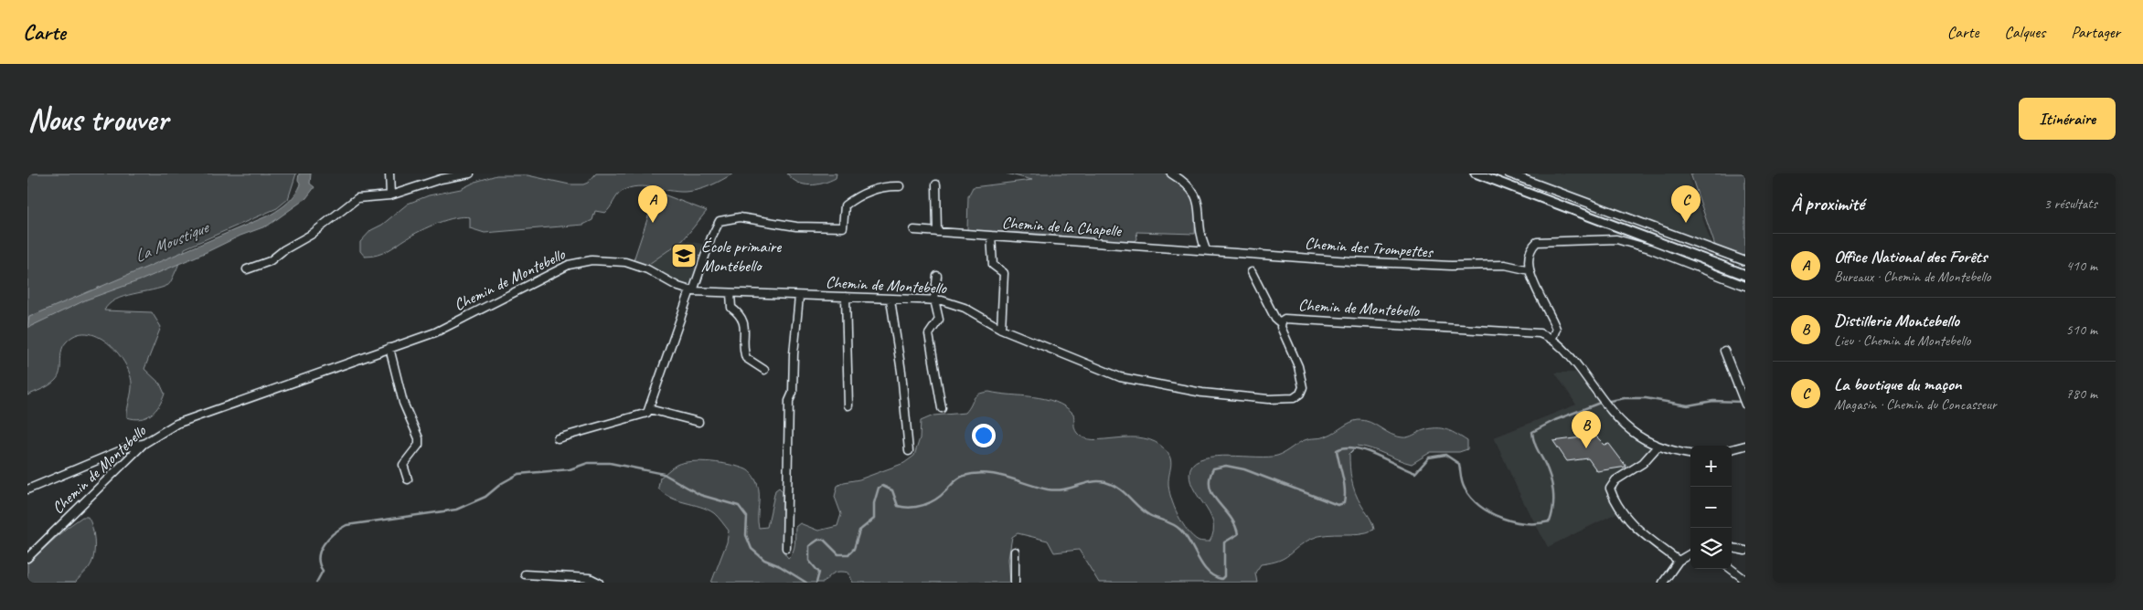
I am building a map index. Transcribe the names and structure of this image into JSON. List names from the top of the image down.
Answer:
{
  "streets": {
    "street": ["Chemin de la Chapelle", "Chemin des Trompettes", "Chemin de Montebello"]
  },
  "crossings": [
    ["Chemin de la Chapelle", "Chemin des Trompettes"]
  ],
  "water": ["La Moustique"],
  "places": {
    "school or university": ["École primaire Montébello"]
  },
  "page": {
    "header": "Carte",
    "nav": ["Carte", "Calques", "Partager"],
    "buttons": "Itinéraire",
    "title": "Nous trouver",
    "heading": ["À proximité", "3 résultats"],
    "pins": ["A", "C", "B"],
    "list": [
      {
        "mark": "A",
        "name": "Office National des Forêts",
        "note": "Bureaux · Chemin de Montebello",
        "value": "410 m"
      },
      {
        "mark": "B",
        "name": "Distillerie Montebello",
        "note": "Lieu · Chemin de Montebello",
        "value": "510 m"
      },
      {
        "mark": "C",
        "name": "La boutique du maçon",
        "note": "Magasin · Chemin du Concasseur",
        "value": "780 m"
      }
    ],
    "map_buttons": ["+", "−"]
  }
}
